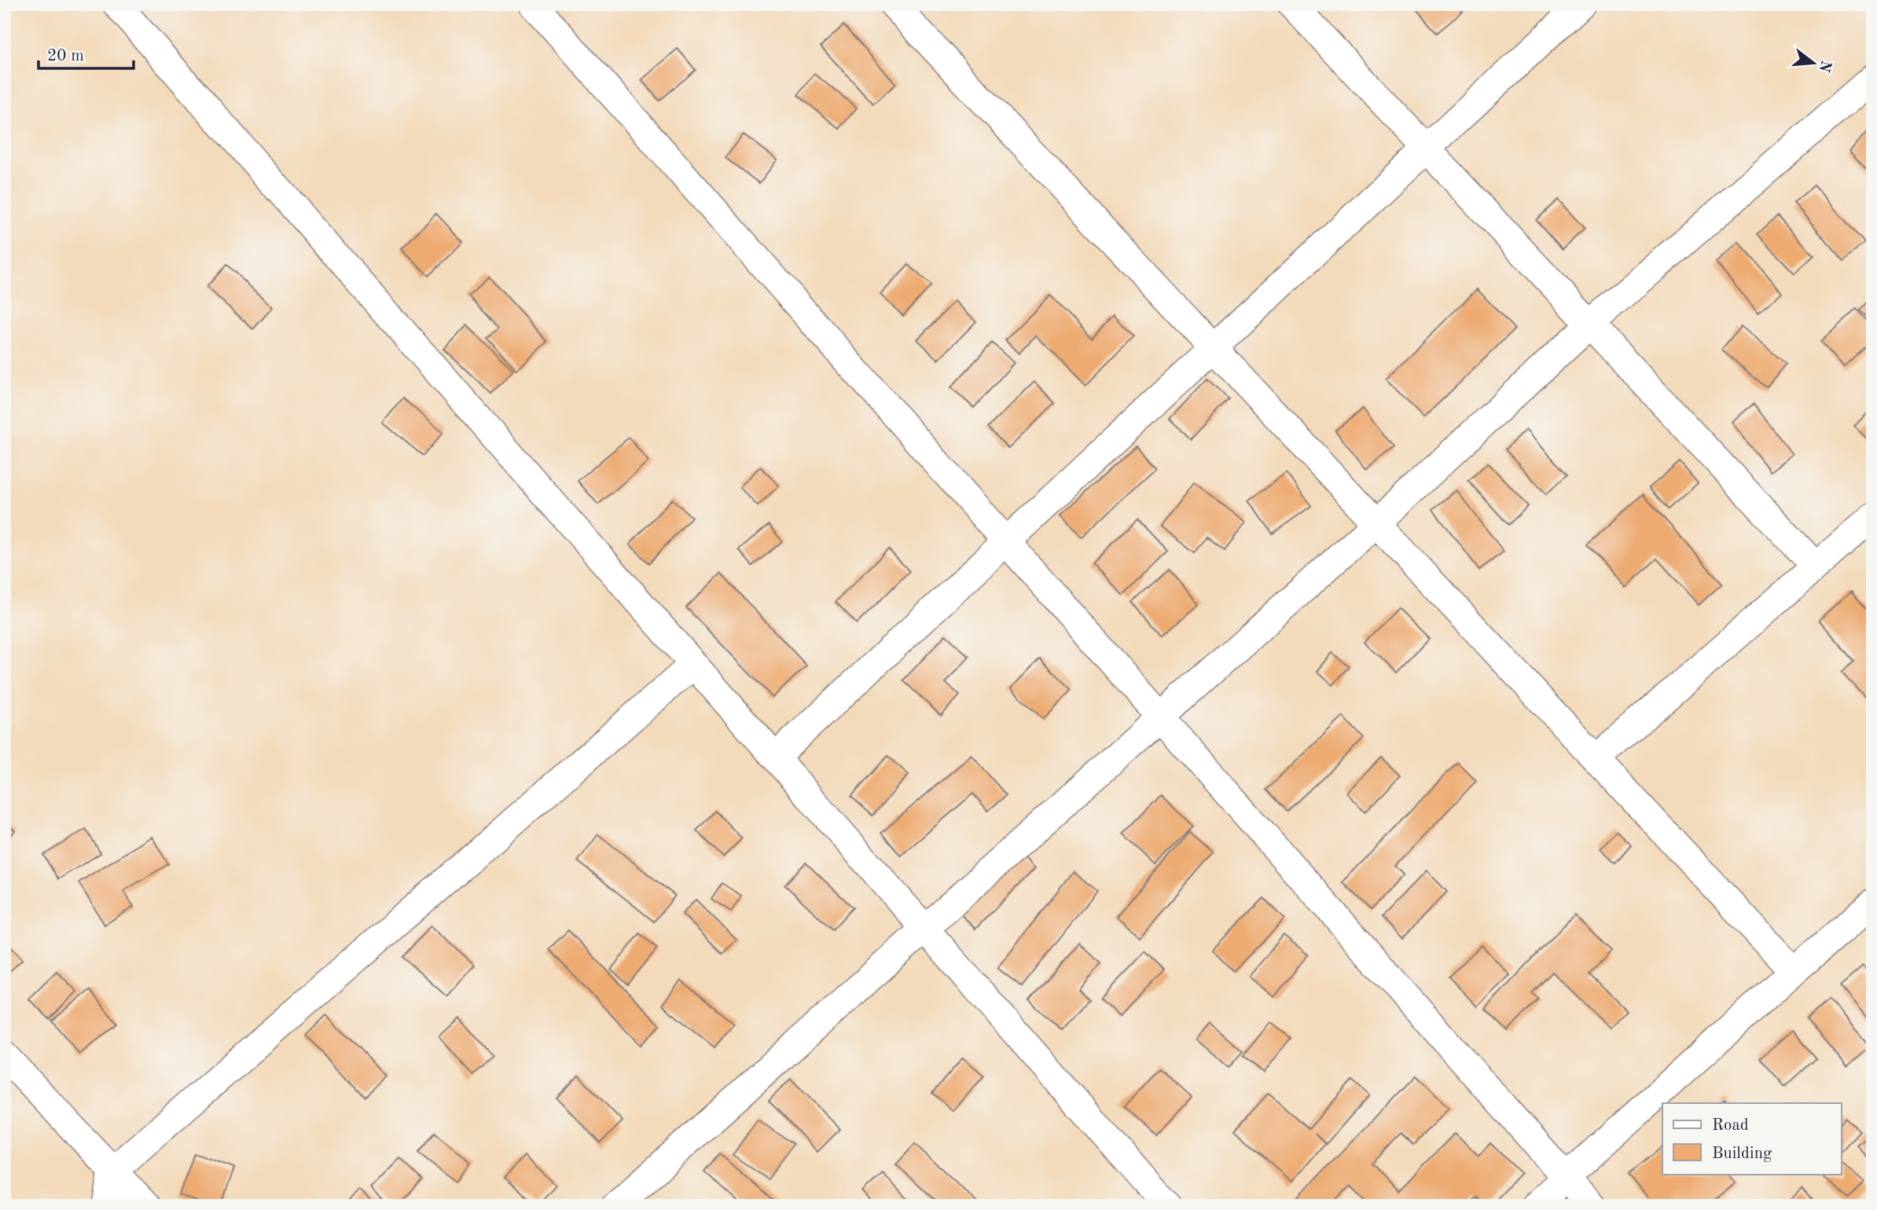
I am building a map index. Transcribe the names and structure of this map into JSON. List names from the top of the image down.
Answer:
{
  "legend": ["Road", "Building"],
  "scale_bar": "20 m",
  "north": "right"
}
